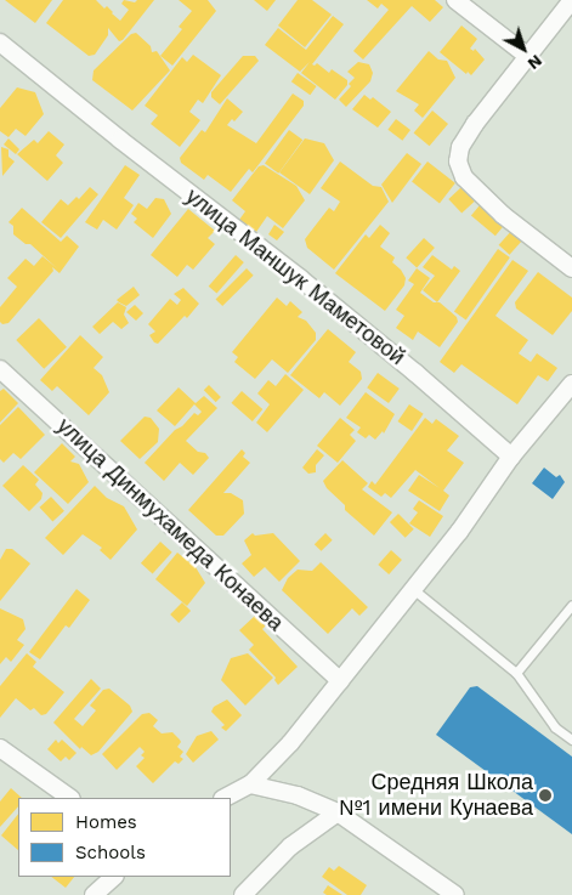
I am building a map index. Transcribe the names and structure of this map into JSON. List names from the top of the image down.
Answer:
{
  "streets": {
    "street": ["улица Маншук Маметовой", "улица Динмухамеда Конаева"]
  },
  "places": ["Средняя Школа №1 имени Кунаева"],
  "legend": ["Homes", "Schools"],
  "north": "bottom right"
}
